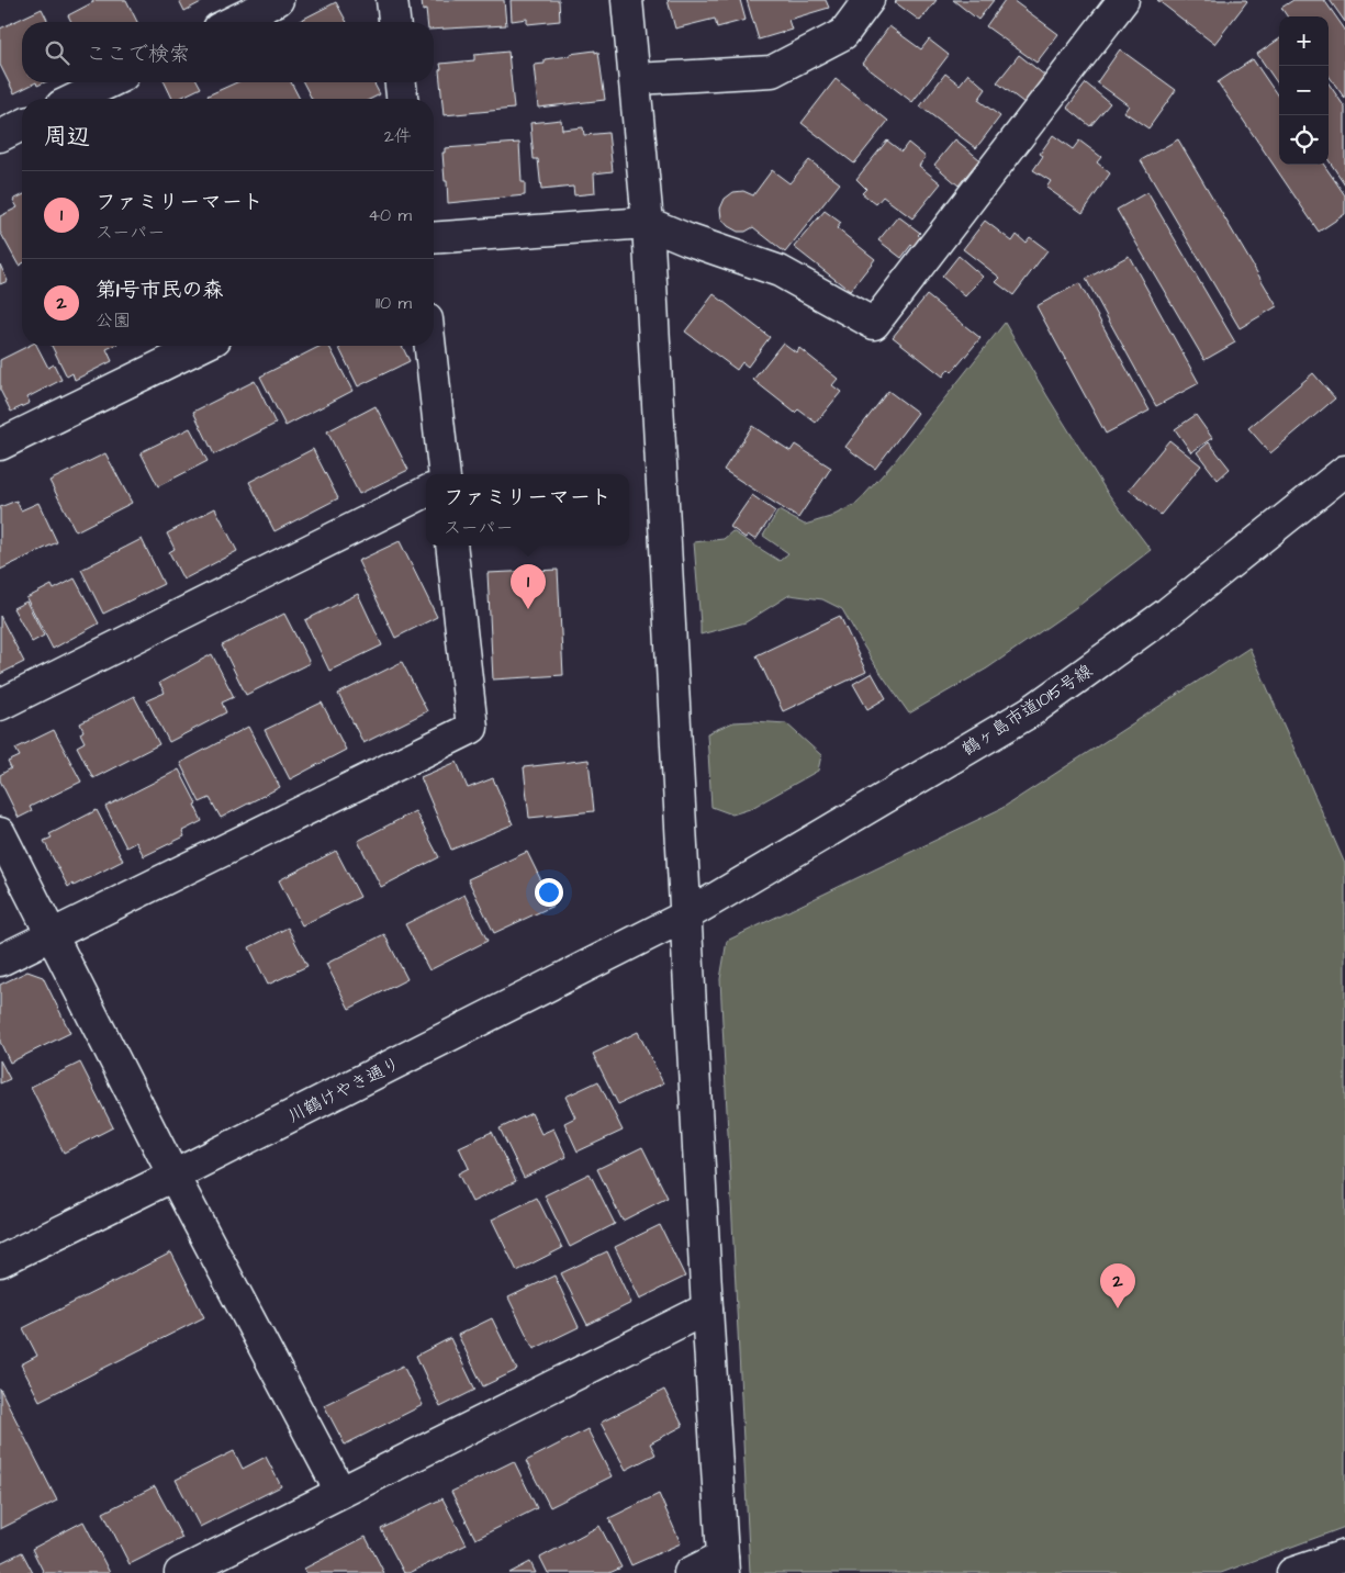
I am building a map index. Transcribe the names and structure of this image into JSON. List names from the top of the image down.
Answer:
{
  "streets": {
    "street": ["鶴ヶ島市道1015号線", "川鶴けやき通り"]
  },
  "crossings": [
    ["鶴ヶ島市道1015号線", "川鶴けやき通り"]
  ],
  "page": {
    "map_buttons": ["+", "−"],
    "search": "ここで検索",
    "heading": ["周辺", "2件"],
    "list": [
      {
        "mark": "1",
        "name": "ファミリーマート",
        "note": "スーパー",
        "value": "40 m"
      },
      {
        "mark": "2",
        "name": "第1号市民の森",
        "note": "公園",
        "value": "110 m"
      }
    ],
    "popup": ["ファミリーマート", "スーパー"],
    "pins": ["1", "2"]
  }
}
